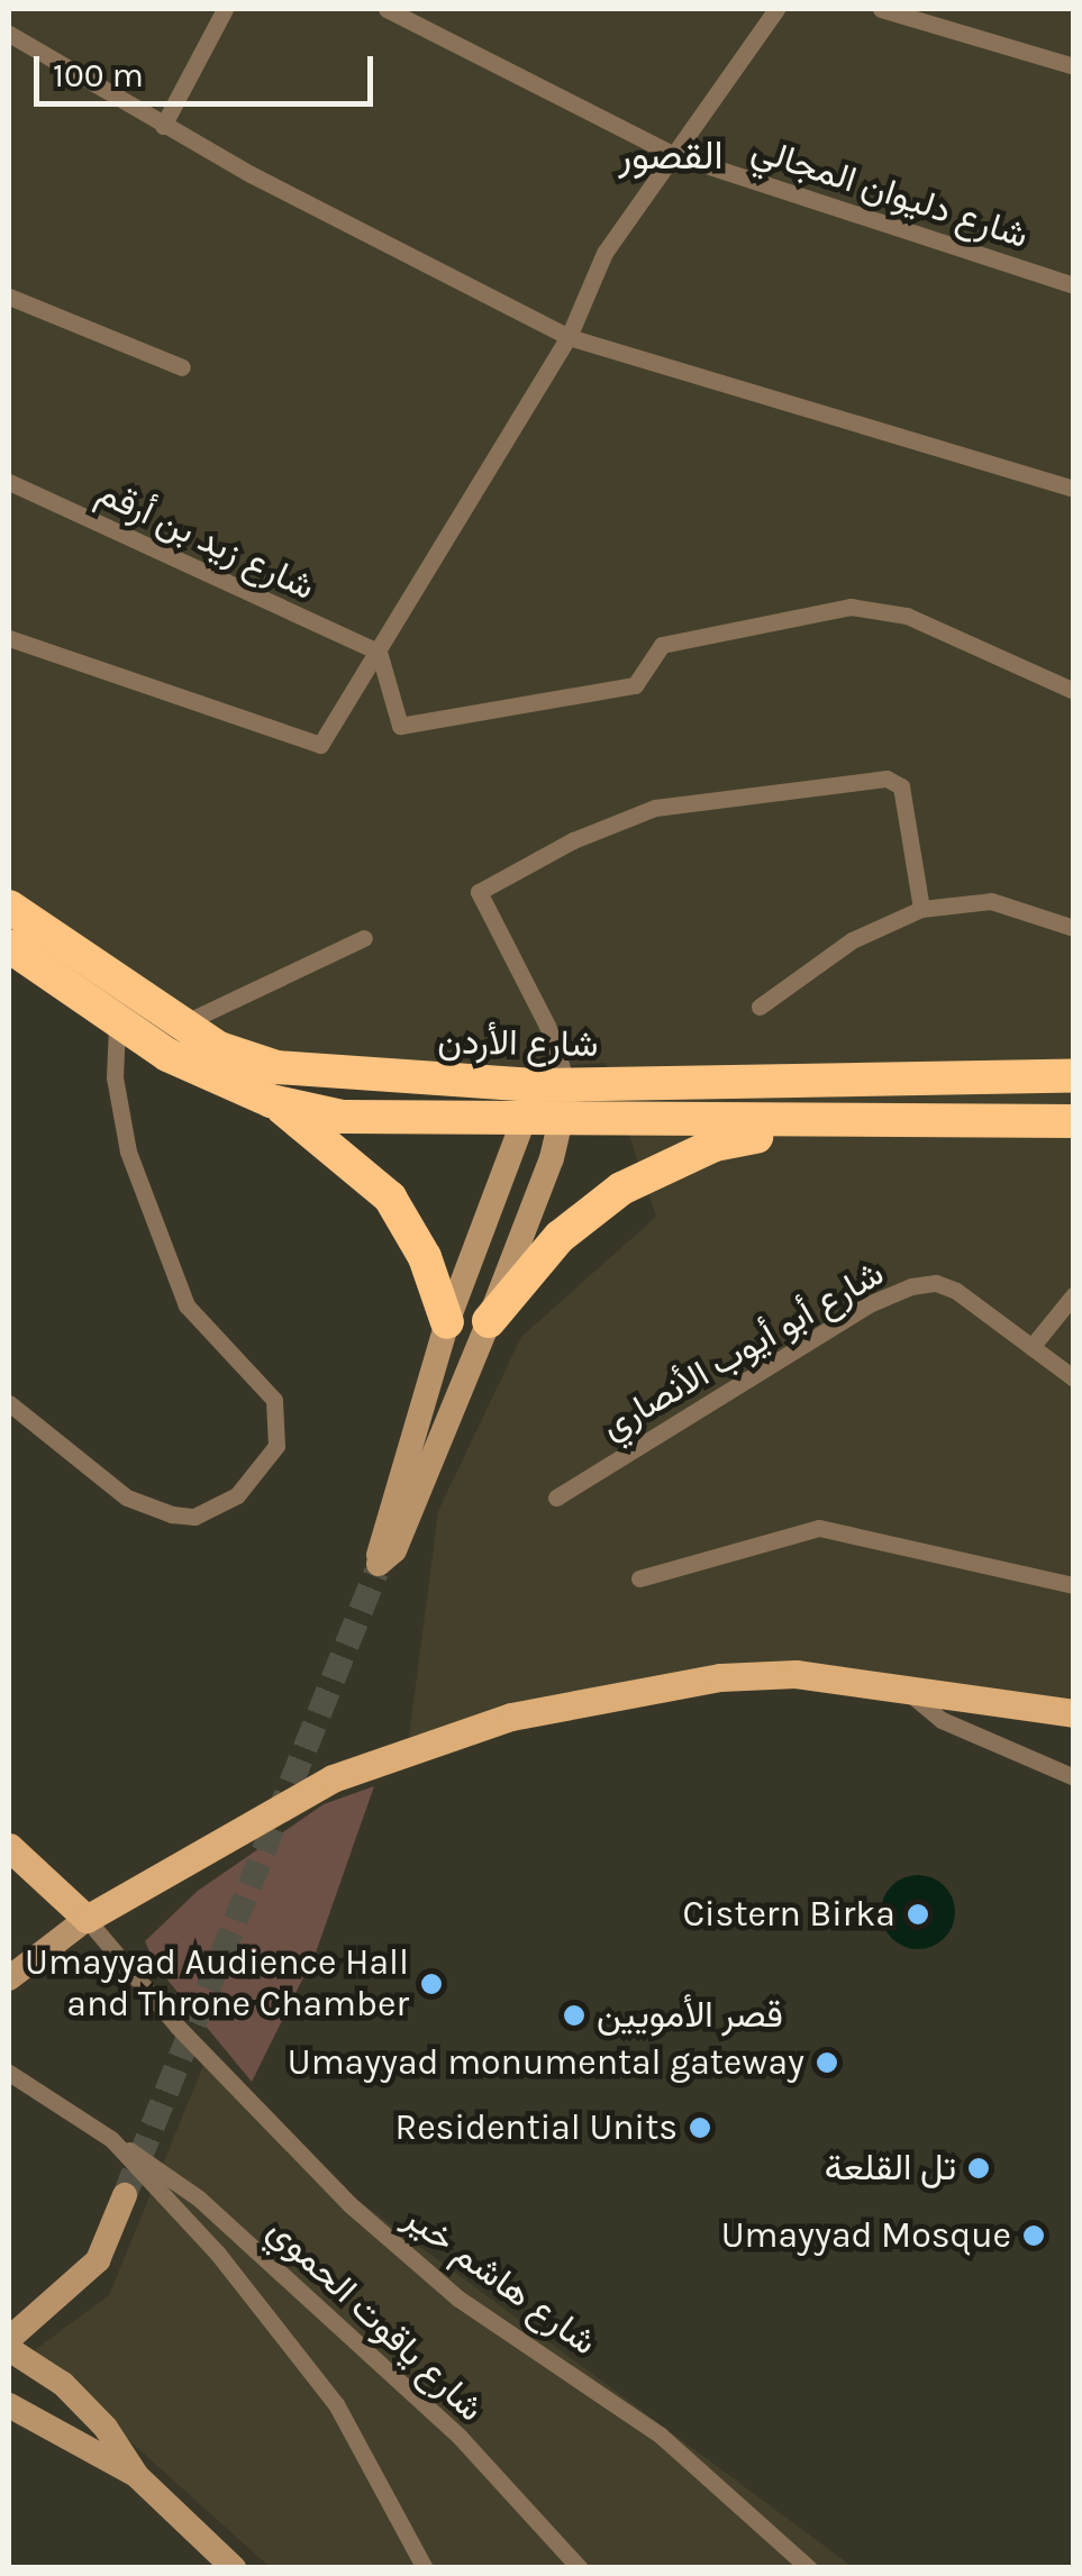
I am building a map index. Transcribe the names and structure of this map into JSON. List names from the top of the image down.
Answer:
{
  "streets": {
    "highway": ["شارع الأردن"],
    "street": [
      "شارع دليوان المجالي",
      "شارع زيد بن أرقم",
      "شارع أبو أيوب الأنصاري",
      "شارع هاشم خير",
      "شارع ياقوت الحموي"
    ]
  },
  "districts": ["القصور"],
  "places": [
    "Cistern Birka",
    "Umayyad Audience Hall and Throne Chamber",
    "قصر الأمويين",
    "Umayyad monumental gateway",
    "Residential Units",
    "تل القلعة",
    "Umayyad Mosque"
  ],
  "scale_bar": "100 m"
}
